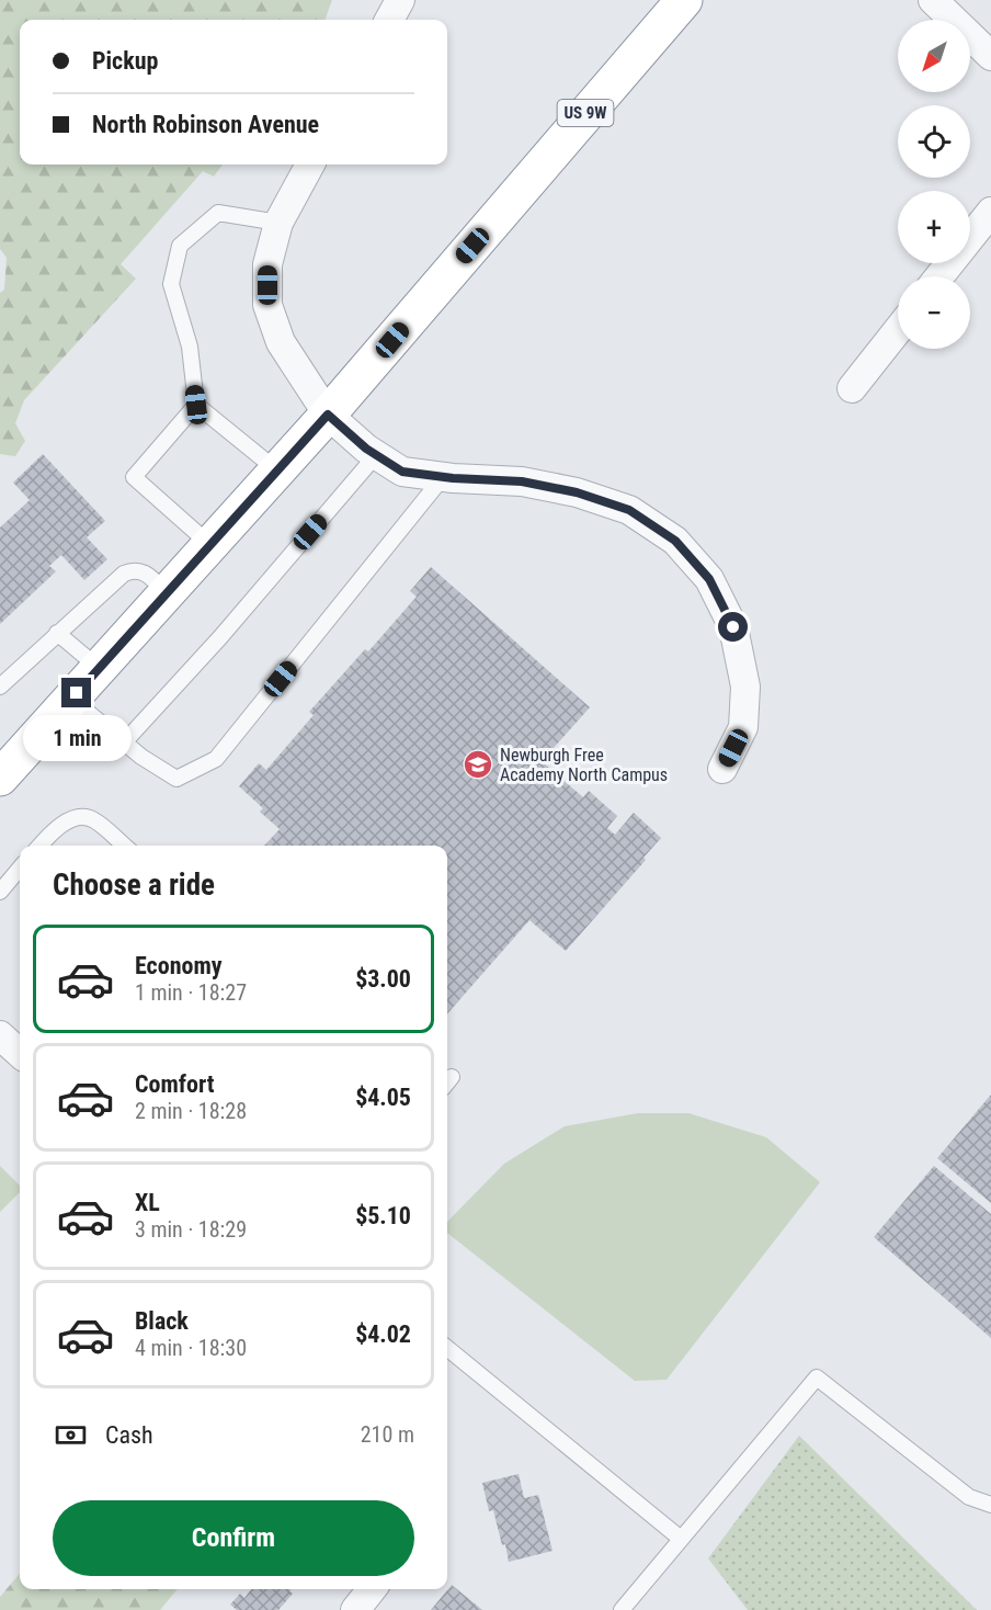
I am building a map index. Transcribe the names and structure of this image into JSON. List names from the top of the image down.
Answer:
{
  "streets": {
    "highway": ["US 9W"]
  },
  "places": {
    "school or university": ["Newburgh Free Academy North Campus"]
  },
  "north": "bottom left",
  "page": {
    "map_buttons": ["+", "−"],
    "banner": ["Pickup", "North Robinson Avenue"],
    "bubble": "1 min",
    "heading": "Choose a ride",
    "list": [
      {
        "name": "Economy",
        "note": "1 min · 18:27",
        "value": "$3.00"
      },
      {
        "name": "Comfort",
        "note": "2 min · 18:28",
        "value": "$4.05"
      },
      {
        "name": "XL",
        "note": "3 min · 18:29",
        "value": "$5.10"
      },
      {
        "name": "Black",
        "note": "4 min · 18:30",
        "value": "$4.02"
      }
    ],
    "pay": ["Cash", "210 m"],
    "buttons": "Confirm"
  }
}
